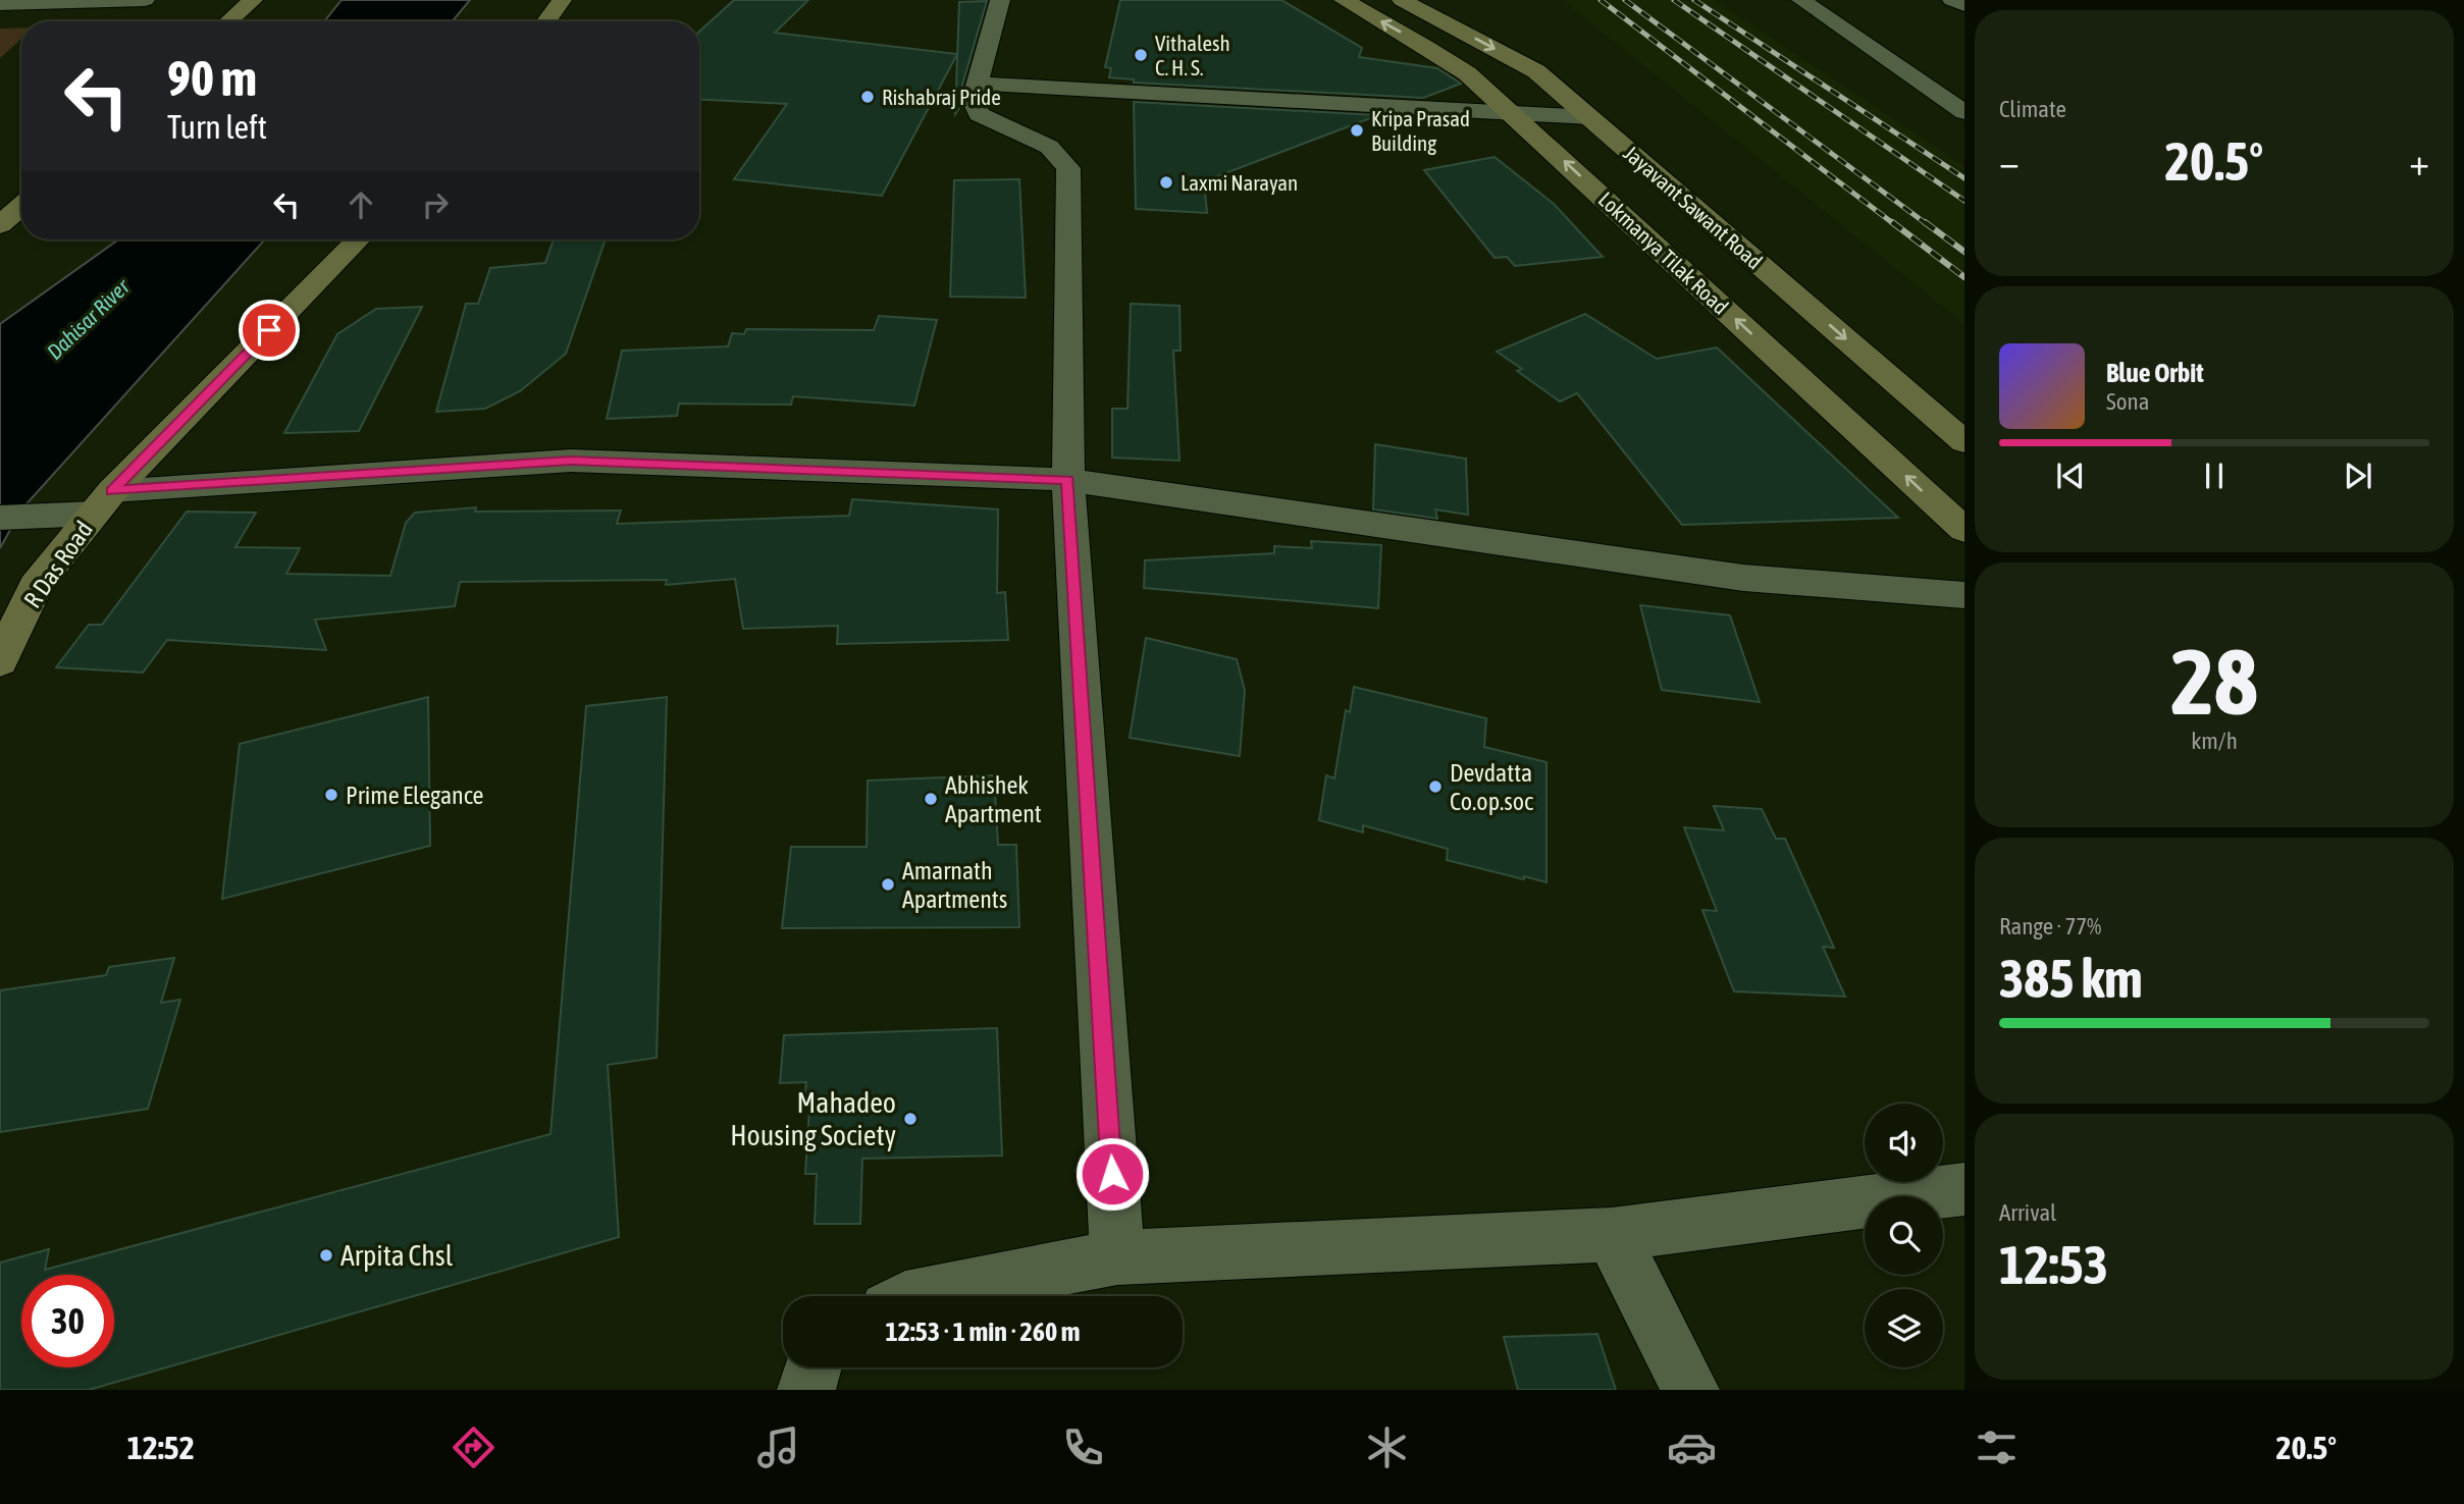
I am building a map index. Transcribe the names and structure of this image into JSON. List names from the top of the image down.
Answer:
{
  "streets": {
    "street": ["Jayavant Sawant Road", "Lokmanya Tilak Road", "R Das Road"]
  },
  "one_way": ["Jayavant Sawant Road", "Lokmanya Tilak Road"],
  "water": ["Dahisar River"],
  "places": [
    "Vithalesh C. H. S.",
    "Rishabraj Pride",
    "Kripa Prasad Building",
    "Laxmi Narayan",
    "Devdatta Co.op.soc",
    "Prime Elegance",
    "Abhishek Apartment",
    "Amarnath Apartments",
    "Mahadeo Housing Society",
    "Arpita Chsl"
  ],
  "page": {
    "tile": [
      "Climate",
      ["28", "km/h"],
      ["Range · 77%", "385 km"],
      ["Arrival", "12:53"]
    ],
    "turn": ["90 m", "Turn left"],
    "heat": ["−", "20.5°", "+"],
    "song": ["Blue Orbit", "Sona"],
    "limit": "30",
    "trip": "12:53 · 1 min · 260 m",
    "tabs": ["12:52", "20.5°"]
  }
}
